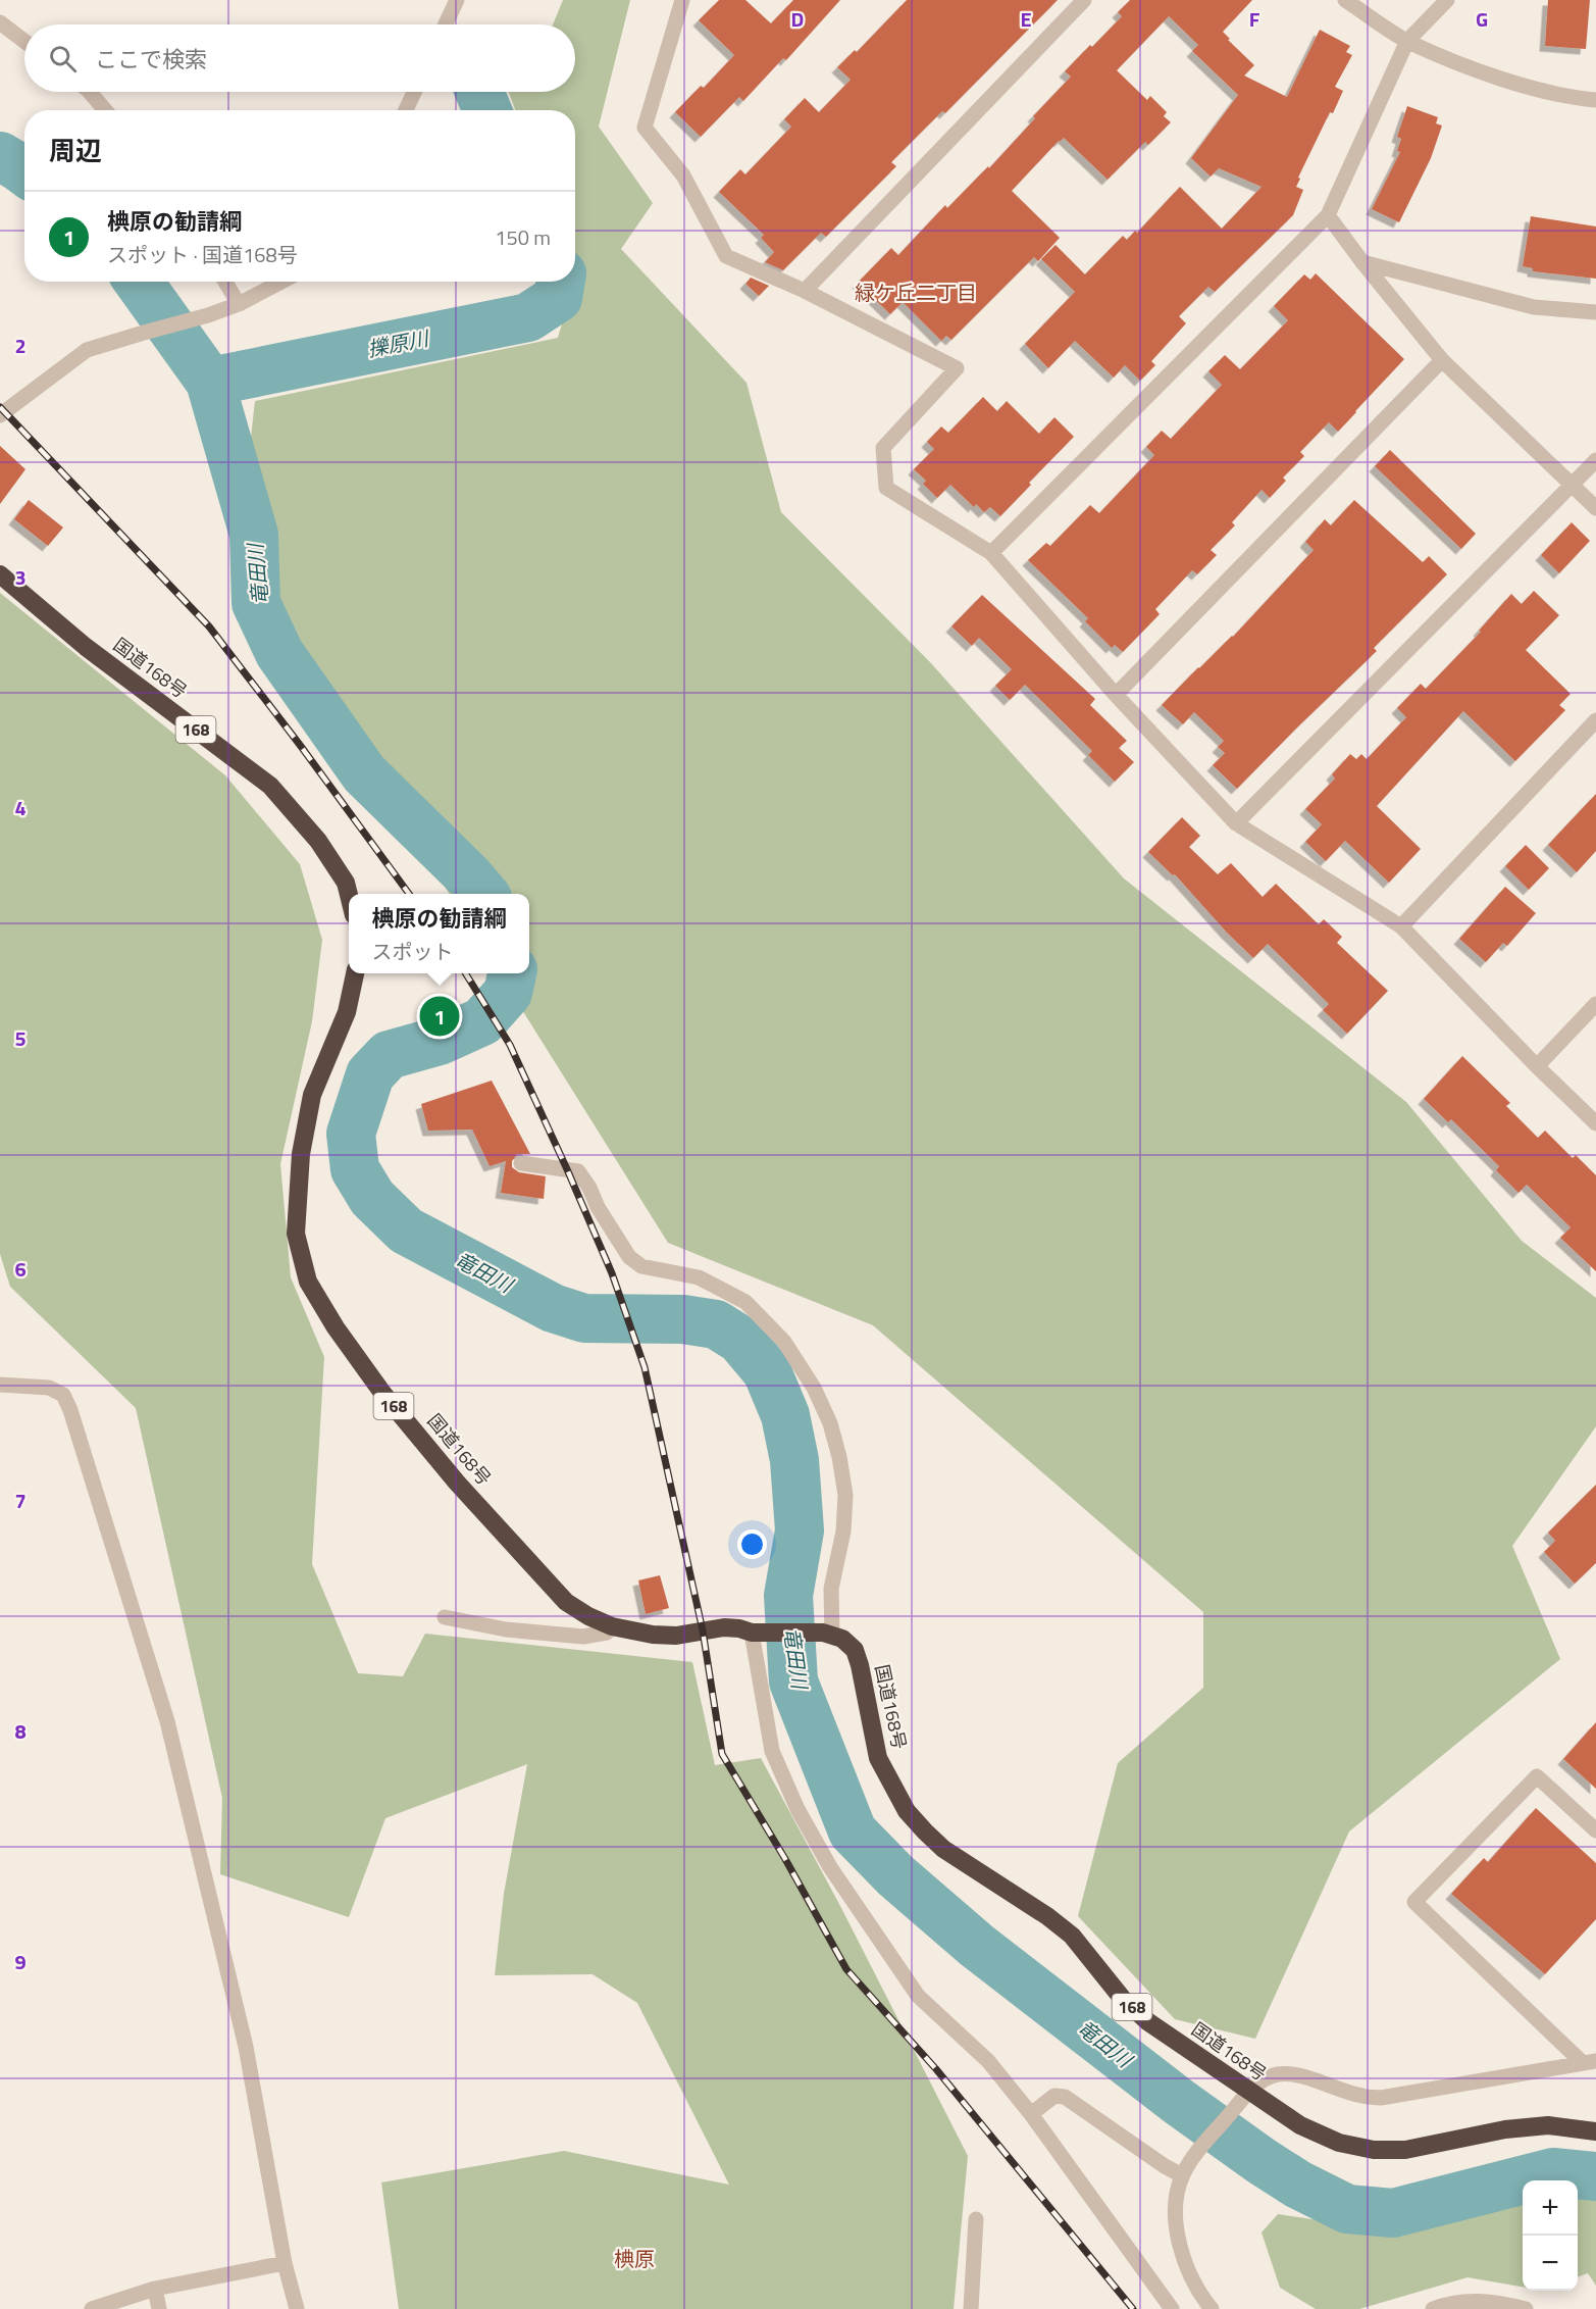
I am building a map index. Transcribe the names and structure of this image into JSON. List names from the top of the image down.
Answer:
{
  "streets": {
    "highway": ["国道168号", "168"]
  },
  "districts": ["緑ケ丘二丁目", "椣原"],
  "water": ["擽原川", "竜田川"],
  "page": {
    "search": "ここで検索",
    "heading": "周辺",
    "list": [
      {
        "mark": "1",
        "name": "椣原の勧請綱",
        "note": "スポット · 国道168号",
        "value": "150 m"
      }
    ],
    "popup": ["椣原の勧請綱", "スポット"],
    "pins": "1",
    "map_buttons": ["+", "−"]
  },
  "grid": {
    "columns": [
      "D",
      "E",
      "F",
      "G"
    ],
    "rows": [
      "2",
      "3",
      "4",
      "5",
      "6",
      "7",
      "8",
      "9"
    ]
  }
}
